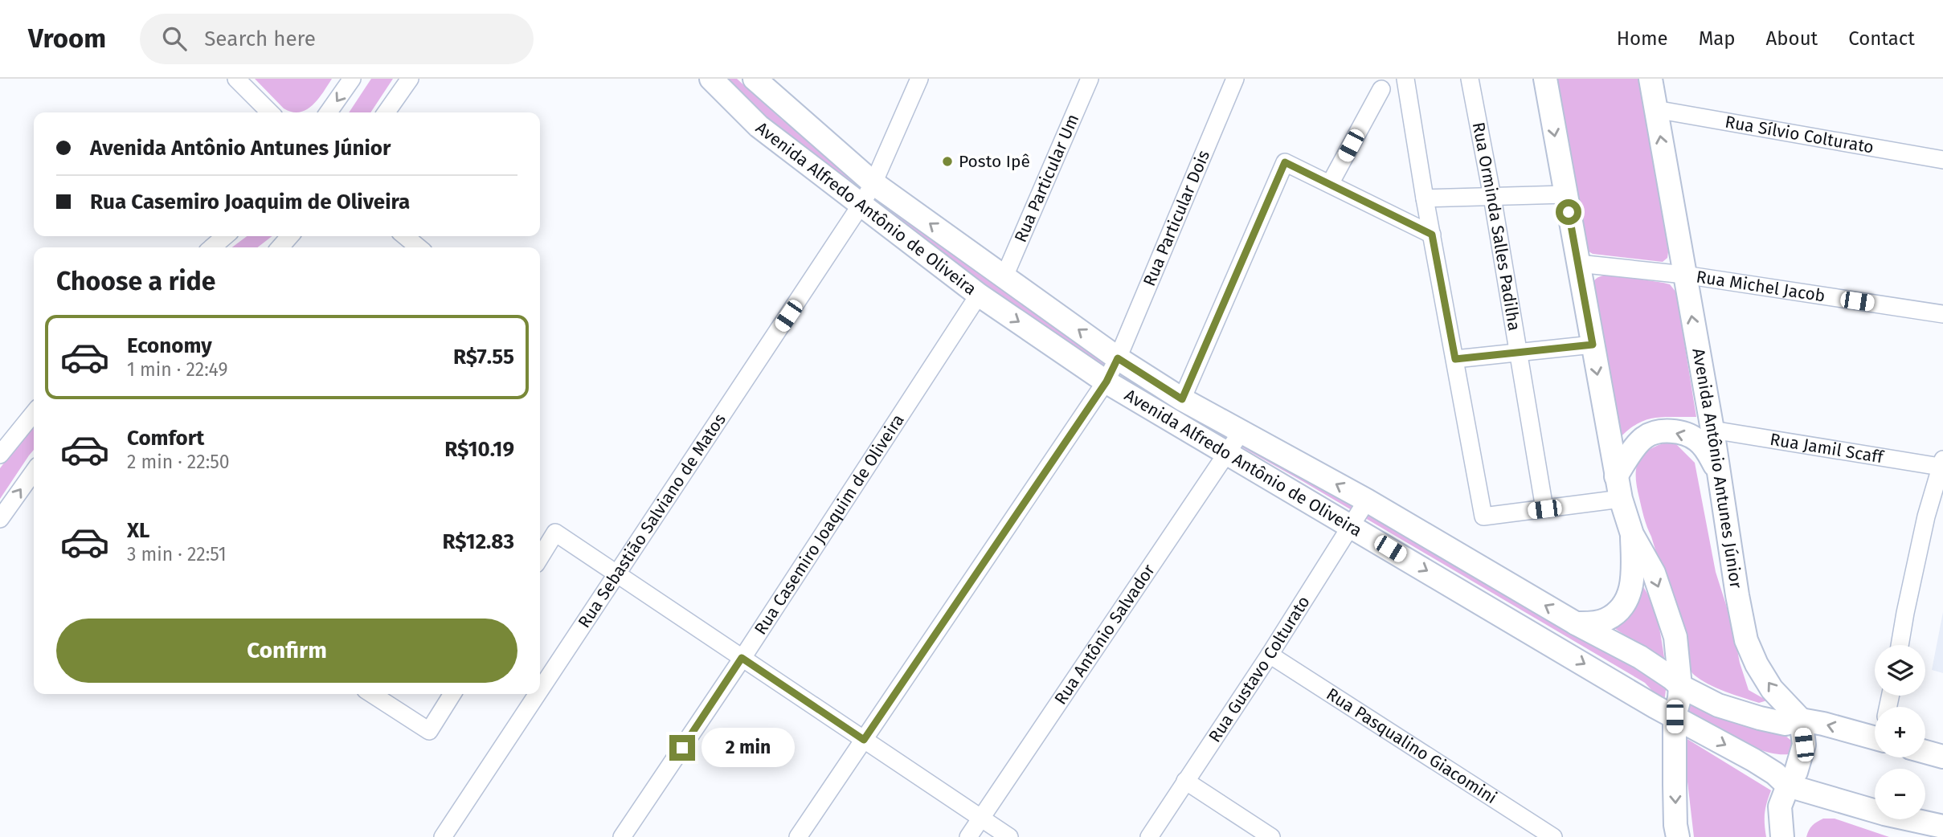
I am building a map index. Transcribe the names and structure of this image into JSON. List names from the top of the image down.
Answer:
{
  "streets": {
    "main road": ["Avenida Alfredo Antônio de Oliveira", "Avenida Antônio Antunes Júnior"],
    "street": [
      "Rua Sílvio Colturato",
      "Rua Particular Um",
      "Rua Particular Dois",
      "Rua Orminda Salles Padilha",
      "Rua Michel Jacob",
      "Rua Jamil Scaff",
      "Rua Sebastião Salviano de Matos",
      "Rua Casemiro Joaquim de Oliveira",
      "Rua Antônio Salvador",
      "Rua Gustavo Colturato",
      "Rua Pasqualino Giacomini"
    ]
  },
  "crossings": [
    ["Rua Sílvio Colturato", "Avenida Antônio Antunes Júnior"],
    ["Rua Particular Um", "Avenida Alfredo Antônio de Oliveira"],
    ["Avenida Alfredo Antônio de Oliveira", "Rua Particular Dois"],
    ["Avenida Alfredo Antônio de Oliveira", "Avenida Antônio Antunes Júnior"],
    ["Avenida Alfredo Antônio de Oliveira", "Rua Sebastião Salviano de Matos"],
    ["Avenida Alfredo Antônio de Oliveira", "Rua Casemiro Joaquim de Oliveira"],
    ["Avenida Alfredo Antônio de Oliveira", "Rua Antônio Salvador"],
    ["Avenida Alfredo Antônio de Oliveira", "Rua Gustavo Colturato"],
    ["Rua Michel Jacob", "Avenida Antônio Antunes Júnior"],
    ["Rua Jamil Scaff", "Avenida Antônio Antunes Júnior"],
    ["Rua Gustavo Colturato", "Rua Pasqualino Giacomini"]
  ],
  "places": ["Posto Ipê"],
  "page": {
    "header": "Vroom",
    "search": "Search here",
    "nav": [
      "Home",
      "Map",
      "About",
      "Contact"
    ],
    "banner": ["Avenida Antônio Antunes Júnior", "Rua Casemiro Joaquim de Oliveira"],
    "heading": "Choose a ride",
    "list": [
      {
        "name": "Economy",
        "note": "1 min · 22:49",
        "value": "R$7.55"
      },
      {
        "name": "Comfort",
        "note": "2 min · 22:50",
        "value": "R$10.19"
      },
      {
        "name": "XL",
        "note": "3 min · 22:51",
        "value": "R$12.83"
      }
    ],
    "buttons": "Confirm",
    "map_buttons": ["+", "−"],
    "bubble": "2 min"
  }
}
